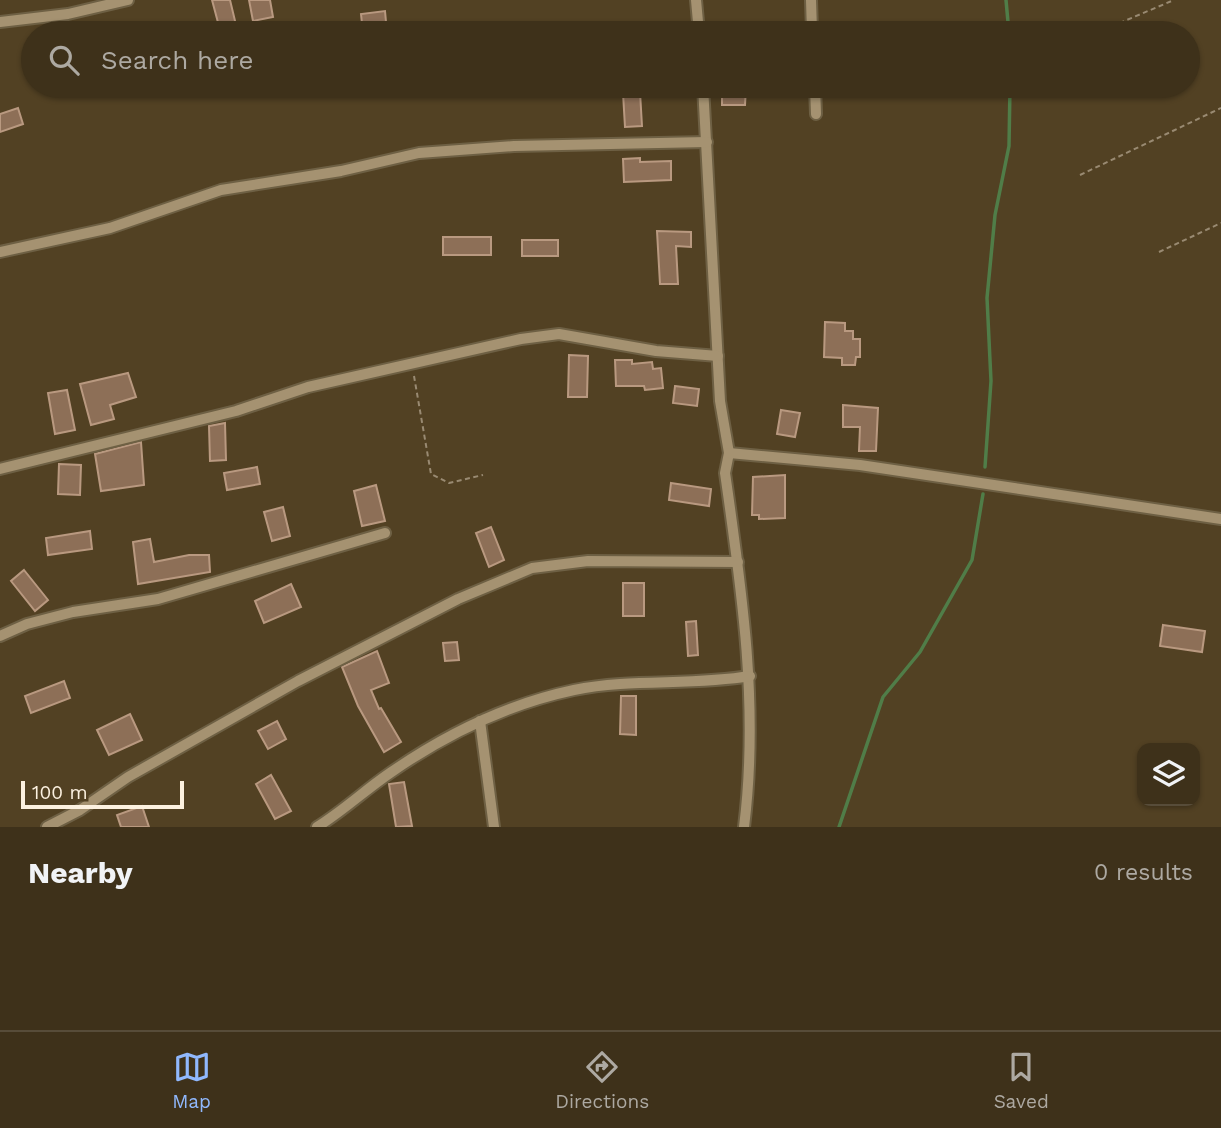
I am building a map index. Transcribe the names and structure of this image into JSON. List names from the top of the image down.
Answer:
{
  "scale_bar": "100 m",
  "page": {
    "search": "Search here",
    "scale": "100 m",
    "heading": ["Nearby", "0 results"],
    "nav": ["Map", "Directions", "Saved"]
  }
}
